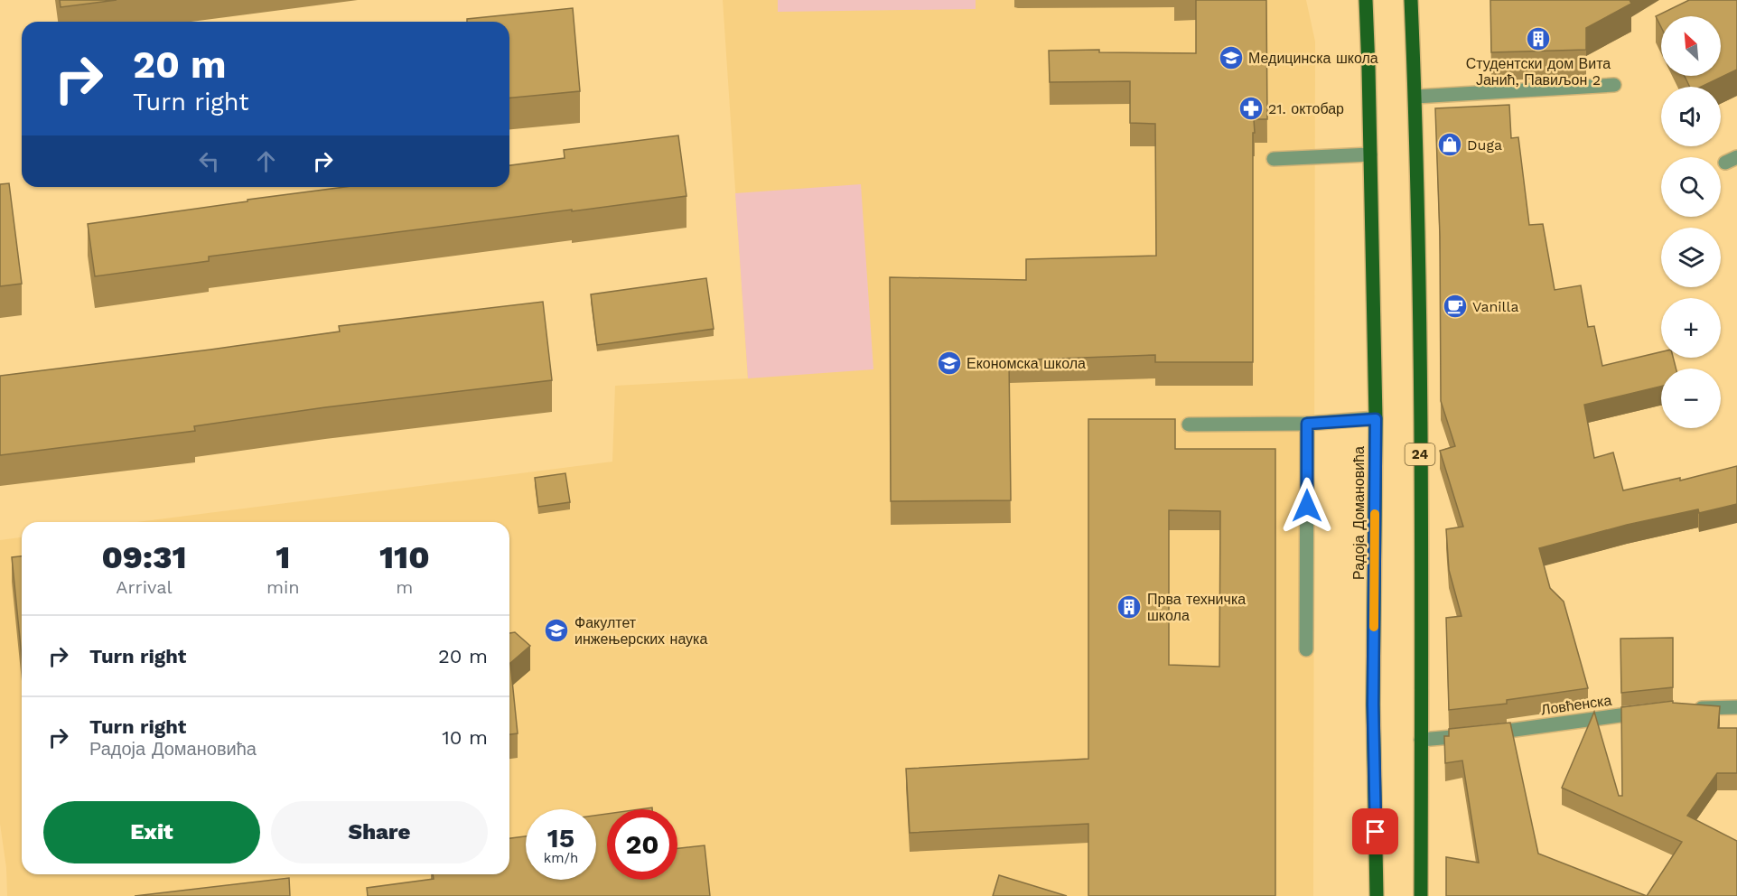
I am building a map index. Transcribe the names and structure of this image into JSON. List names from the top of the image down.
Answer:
{
  "streets": {
    "main road": ["24", "Радоја Домановића"],
    "street": ["Ловћенска"]
  },
  "crossings": [
    ["24", "Ловћенска"]
  ],
  "places": {
    "building": ["Студентски дом Вита Јанић, Павиљон 2", "Прва техничка школа"],
    "school or university": ["Медицинска школа", "Економска школа", "Факултет инжењерских наука"],
    "pharmacy": ["21. октобар"],
    "shop": ["Duga"],
    "cafe": ["Vanilla"]
  },
  "north": "top left",
  "page": {
    "map_buttons": ["+", "−"],
    "turn": ["20 m", "Turn right"],
    "eta": [
      "09:31",
      "Arrival",
      "1",
      "min",
      "110",
      "m"
    ],
    "list": [
      {
        "name": "Turn right",
        "value": "20 m"
      },
      {
        "name": "Turn right",
        "note": "Радоја Домановића",
        "value": "10 m"
      }
    ],
    "buttons": ["Exit", "Share"],
    "speed": "15 km/h",
    "limit": "20"
  }
}
